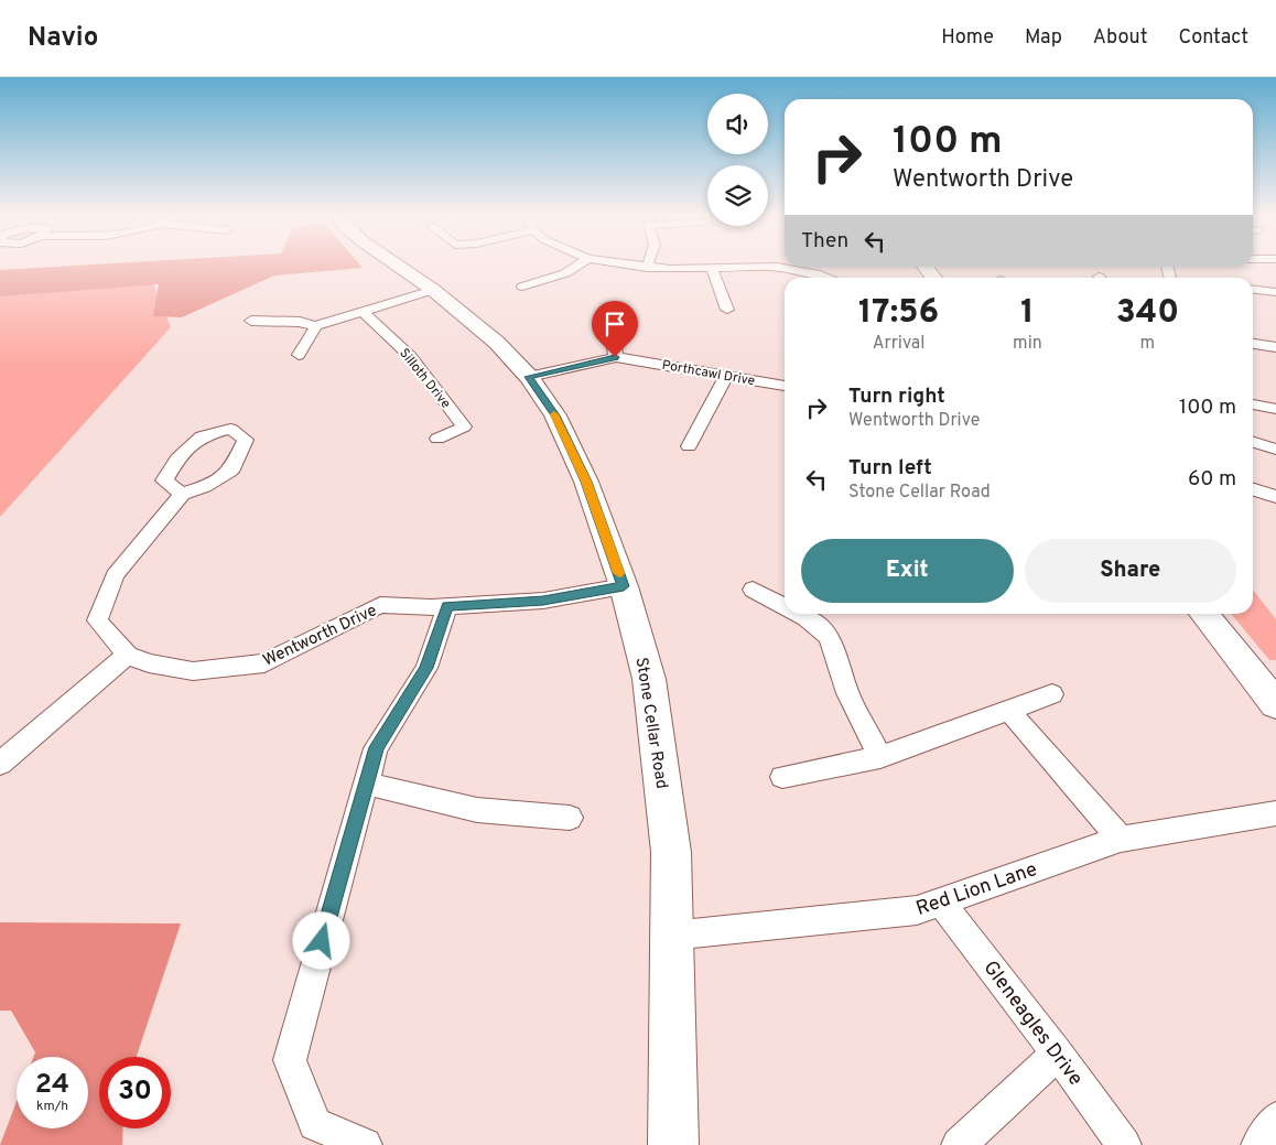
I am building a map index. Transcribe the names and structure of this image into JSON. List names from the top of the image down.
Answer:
{
  "streets": {
    "street": [
      "Porthcawl Drive",
      "Silloth Drive",
      "Wentworth Drive",
      "Stone Cellar Road",
      "Red Lion Lane",
      "Gleneagles Drive"
    ]
  },
  "crossings": [
    ["Porthcawl Drive", "Stone Cellar Road"],
    ["Wentworth Drive", "Stone Cellar Road"],
    ["Stone Cellar Road", "Red Lion Lane"],
    ["Red Lion Lane", "Gleneagles Drive"]
  ],
  "page": {
    "header": "Navio",
    "nav": [
      "Home",
      "Map",
      "About",
      "Contact"
    ],
    "turn": ["100 m", "Wentworth Drive"],
    "then": "Then",
    "eta": [
      "17:56",
      "Arrival",
      "1",
      "min",
      "340",
      "m"
    ],
    "list": [
      {
        "name": "Turn right",
        "note": "Wentworth Drive",
        "value": "100 m"
      },
      {
        "name": "Turn left",
        "note": "Stone Cellar Road",
        "value": "60 m"
      }
    ],
    "buttons": ["Exit", "Share"],
    "speed": "24 km/h",
    "limit": "30"
  }
}
